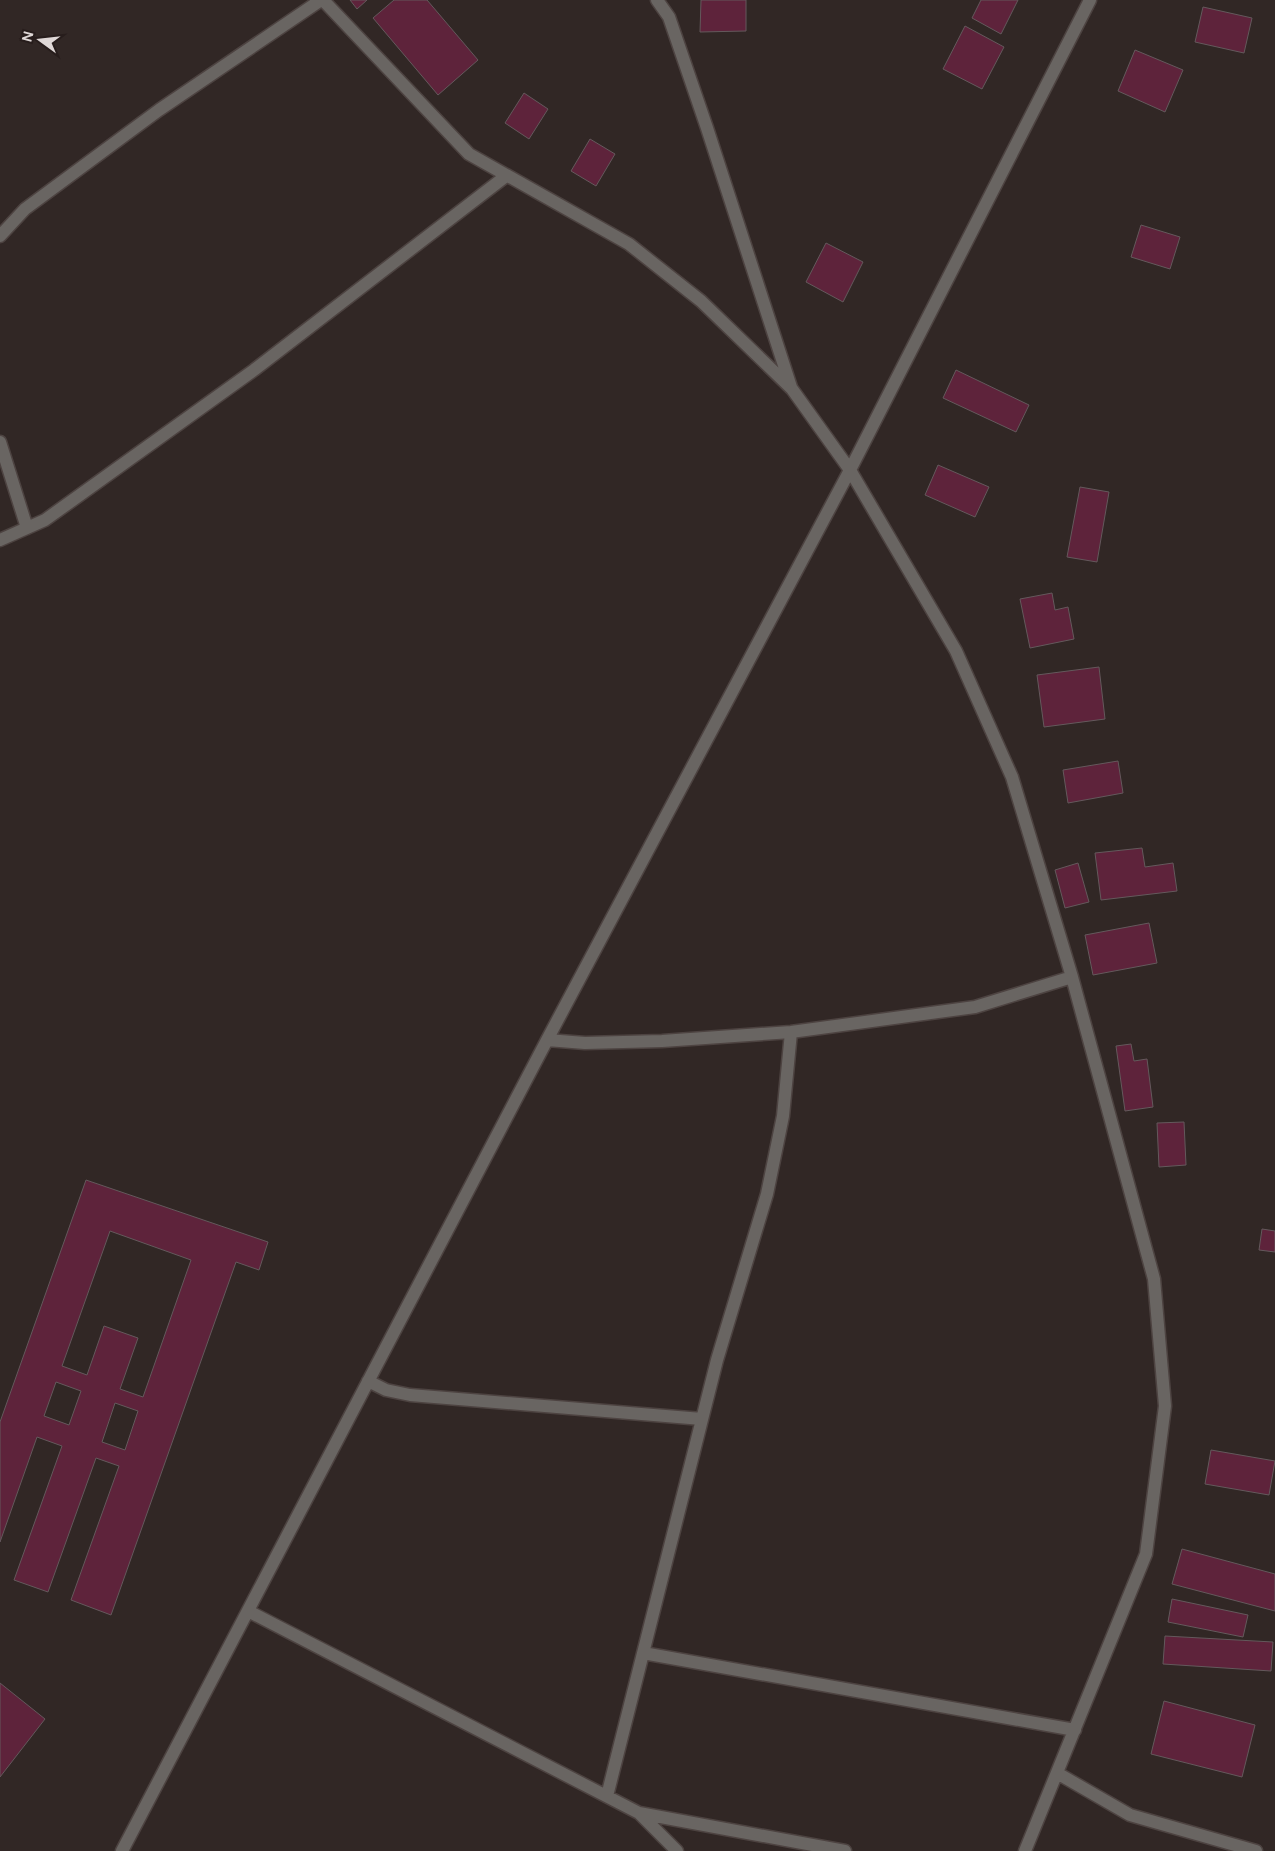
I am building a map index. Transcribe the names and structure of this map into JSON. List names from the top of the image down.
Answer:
{
  "north": "left"
}
